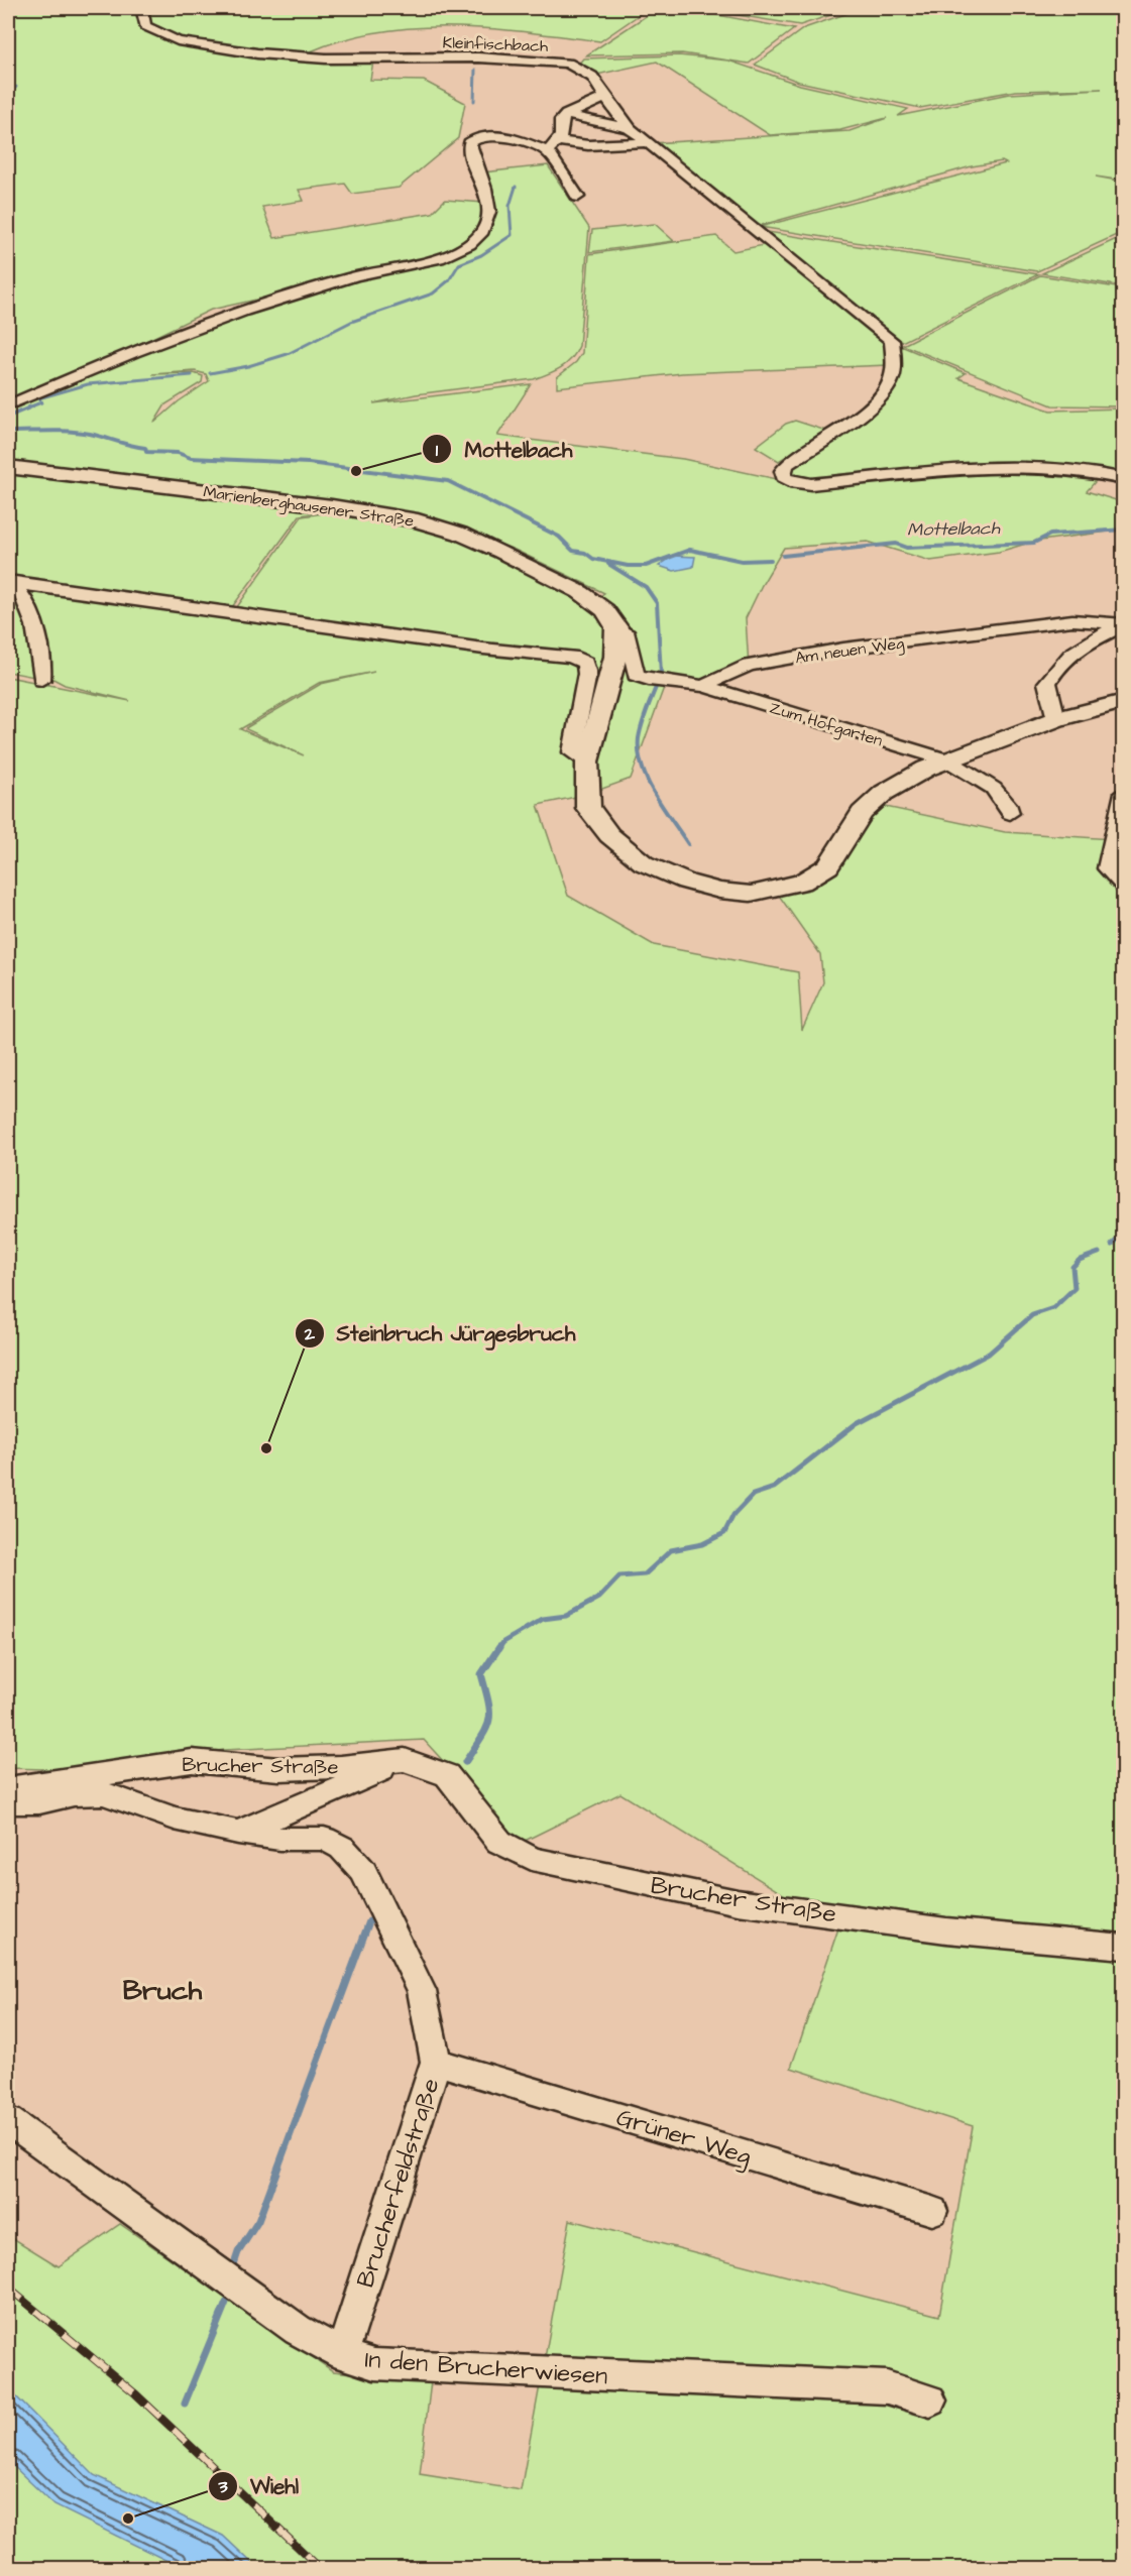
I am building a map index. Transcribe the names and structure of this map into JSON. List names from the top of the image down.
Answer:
{
  "streets": {
    "main road": ["Marienberghausener Straße"],
    "street": [
      "Kleinfischbach",
      "Am neuen Weg",
      "Zum Hofgarten",
      "Brucher Straße",
      "Grüner Weg",
      "Brucherfeldstraße",
      "In den Brucherwiesen"
    ]
  },
  "crossings": [
    ["Am neuen Weg", "Zum Hofgarten"],
    ["Brucher Straße", "Brucherfeldstraße"],
    ["Grüner Weg", "Brucherfeldstraße"],
    ["Brucherfeldstraße", "In den Brucherwiesen"]
  ],
  "districts": ["Bruch"],
  "water": ["Mottelbach"],
  "places": ["Mottelbach", "Steinbruch Jürgesbruch", "Wiehl"]
}
